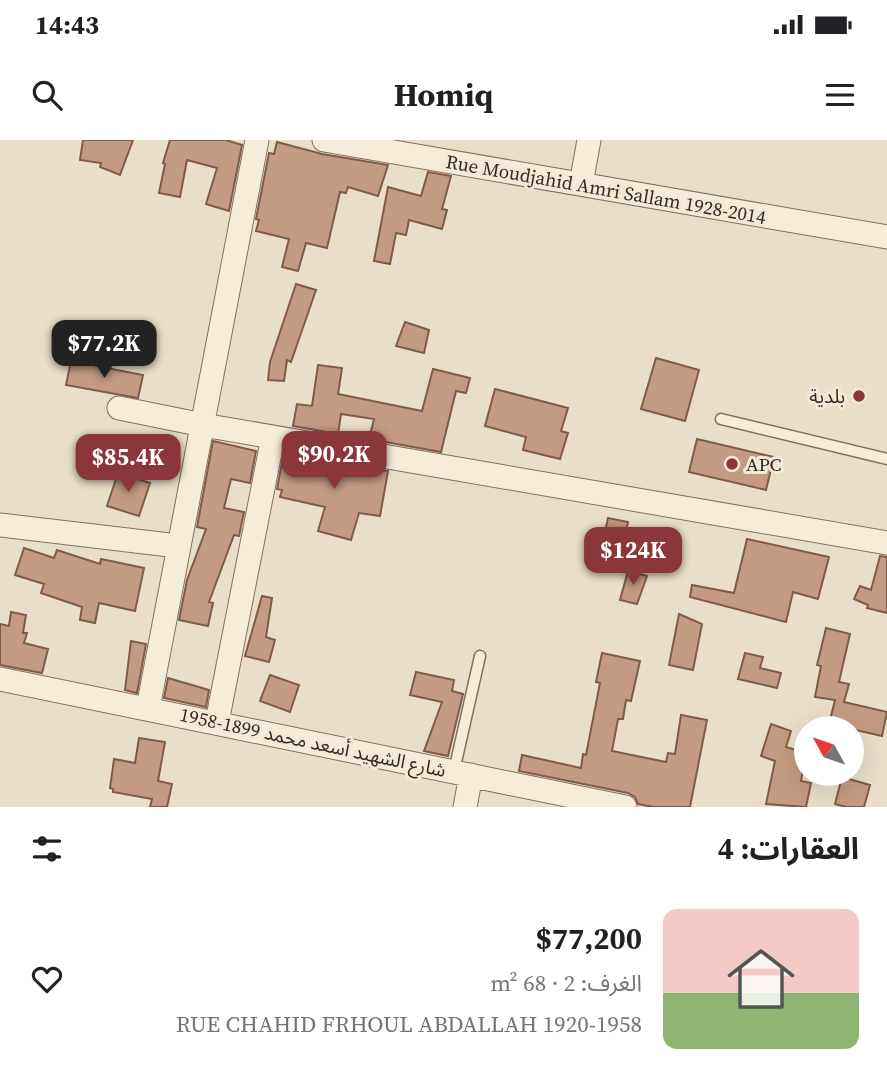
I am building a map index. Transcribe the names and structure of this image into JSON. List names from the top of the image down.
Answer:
{
  "streets": {
    "street": ["Rue Moudjahid Amri Sallam 1928-2014", "شارع الشهيد أسعد محمد 1899-1958"]
  },
  "places": ["بلدية", "APC"],
  "north": "top left",
  "page": {
    "status": "14:43",
    "header": "Homiq",
    "price": [
      "$77.2K",
      "$90.2K",
      "$85.4K",
      "$124K"
    ],
    "heading": "العقارات: 4",
    "list": [
      {
        "name": "$77,200",
        "note": "الغرف: 2 · 68 m² · RUE CHAHID FRHOUL ABDALLAH 1920-1958"
      }
    ]
  }
}
